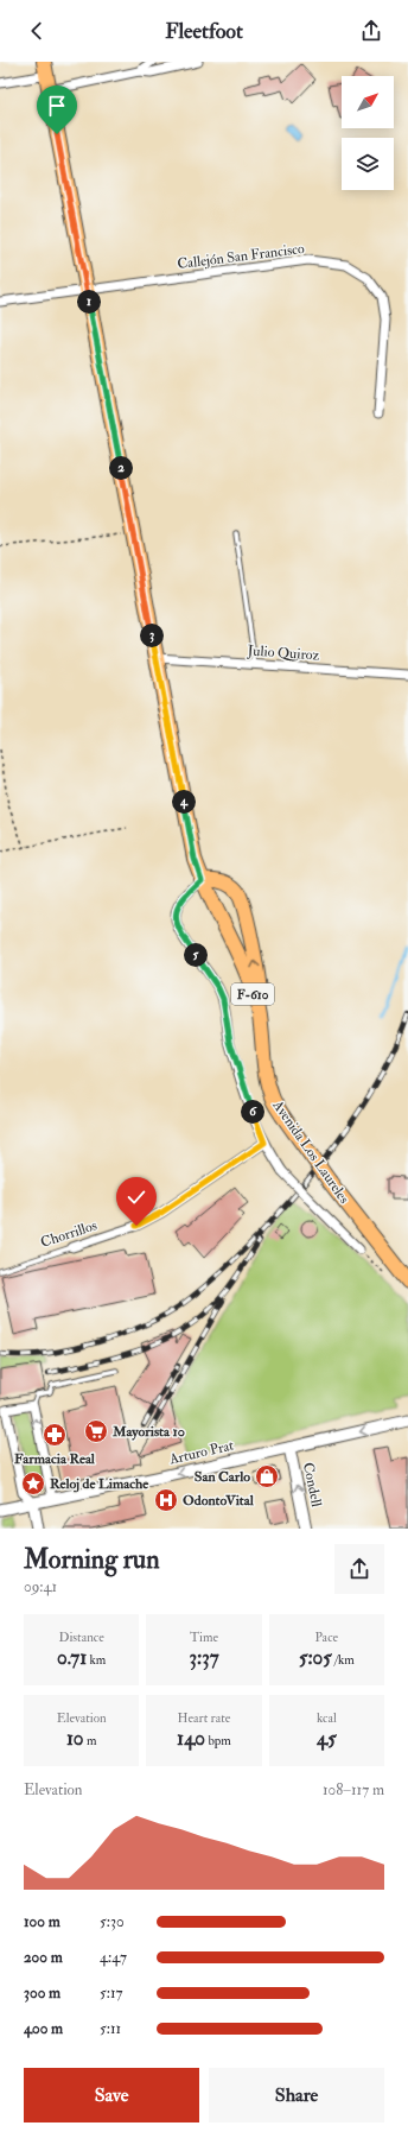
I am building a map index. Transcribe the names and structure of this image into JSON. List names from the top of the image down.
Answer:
{
  "streets": {
    "main road": ["F-610", "Avenida Los Laureles"],
    "street": [
      "Callejón San Francisco",
      "Julio Quiroz",
      "Chorrillos",
      "Arturo Prat",
      "Condell"
    ]
  },
  "crossings": [
    ["Callejón San Francisco", "Avenida Los Laureles"],
    ["Julio Quiroz", "Avenida Los Laureles"],
    ["Arturo Prat", "Condell"]
  ],
  "one_way": ["Arturo Prat", "Condell"],
  "places": {
    "supermarket": ["Mayorista 10"],
    "pharmacy": ["Farmacia Real"],
    "shop": ["San Carlo"],
    "place": ["Reloj de Limache"],
    "hospital": ["OdontoVital"]
  },
  "north": "top right",
  "page": {
    "header": "Fleetfoot",
    "pins": [
      "1",
      "2",
      "3",
      "4",
      "5",
      "6"
    ],
    "heading": ["Morning run", "09:41"],
    "stats": [
      ["Distance", "0.71 km"],
      ["Time", "3:37"],
      ["Pace", "5:05 /km"],
      ["Elevation", "10 m"],
      ["Heart rate", "140 bpm"],
      ["kcal", "45"]
    ],
    "chart": ["Elevation", "108–117 m"],
    "list": [
      {
        "name": "100 m",
        "note": "5:30"
      },
      {
        "name": "200 m",
        "note": "4:47"
      },
      {
        "name": "300 m",
        "note": "5:17"
      },
      {
        "name": "400 m",
        "note": "5:11"
      }
    ],
    "buttons": ["Save", "Share"]
  }
}
